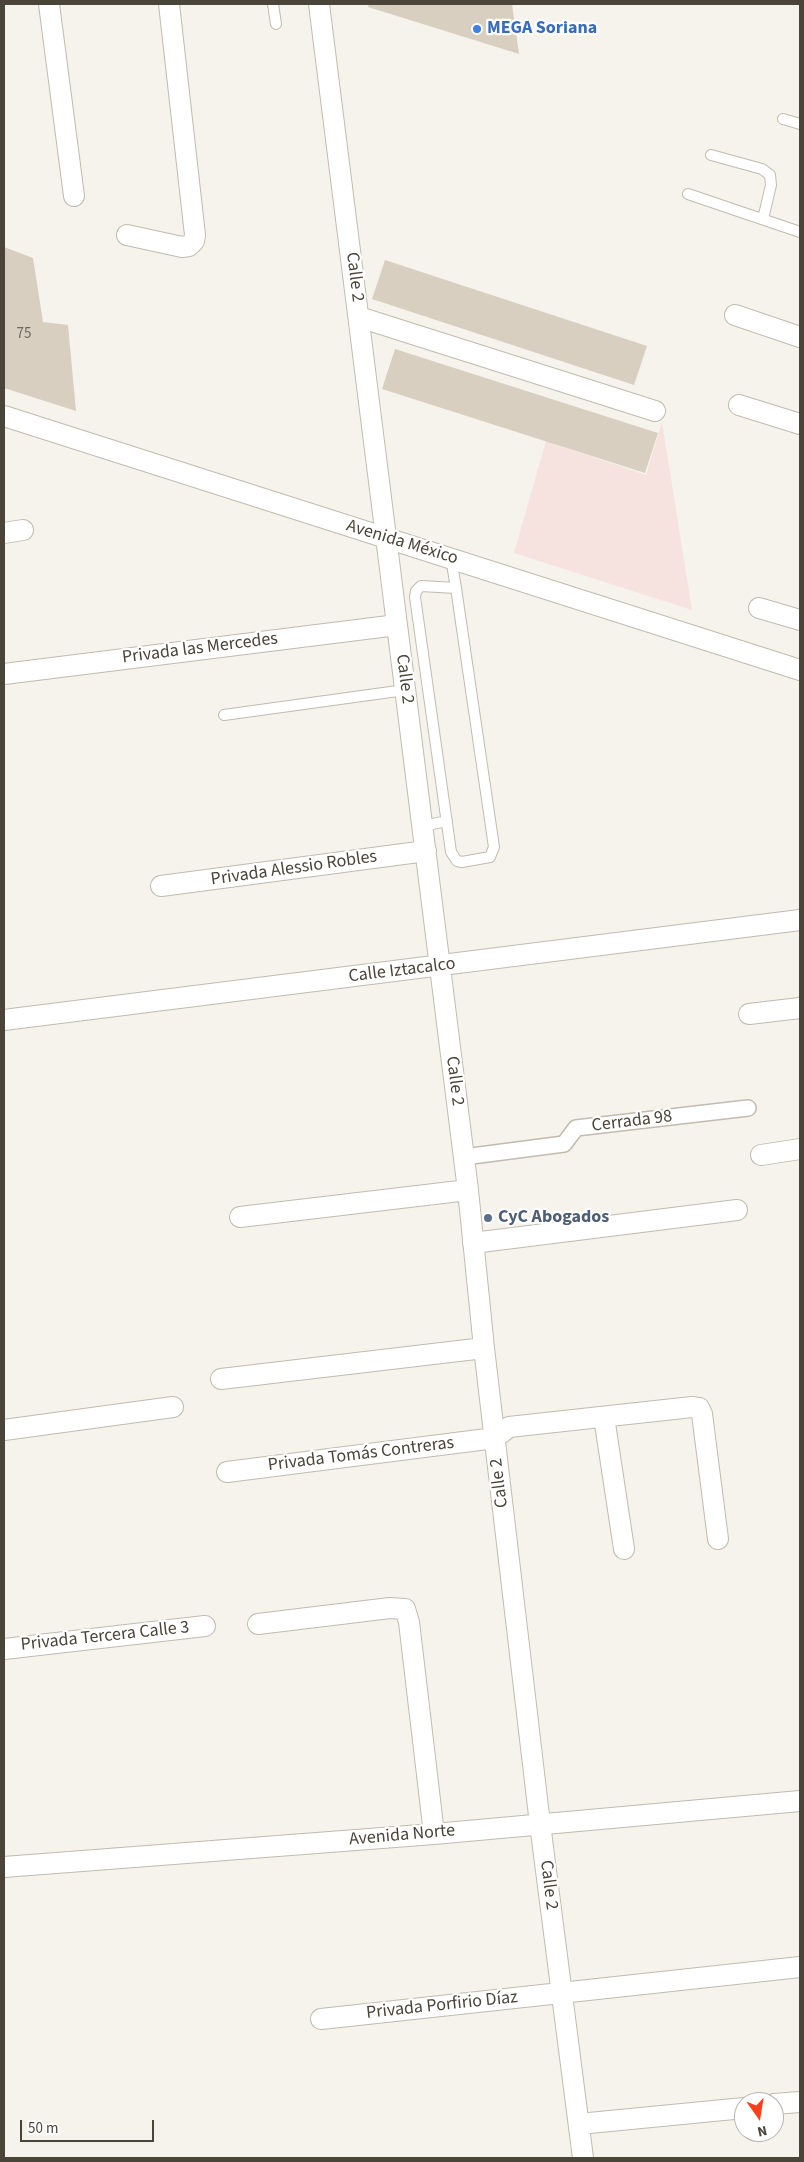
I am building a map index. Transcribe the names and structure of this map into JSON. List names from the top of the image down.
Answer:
{
  "streets": {
    "street": [
      "Calle 2",
      "Avenida México",
      "Privada las Mercedes",
      "Privada Alessio Robles",
      "Calle Iztacalco",
      "Cerrada 98",
      "Privada Tomás Contreras",
      "Privada Tercera Calle 3",
      "Avenida Norte",
      "Privada Porfirio Díaz"
    ]
  },
  "crossings": [
    ["Calle 2", "Avenida México"],
    ["Calle 2", "Privada las Mercedes"],
    ["Calle 2", "Privada Alessio Robles"],
    ["Calle 2", "Calle Iztacalco"],
    ["Calle 2", "Cerrada 98"],
    ["Calle 2", "Privada Tomás Contreras"],
    ["Calle 2", "Avenida Norte"],
    ["Calle 2", "Privada Porfirio Díaz"]
  ],
  "places": ["MEGA Soriana", "CyC Abogados"],
  "house_numbers": ["75"],
  "scale_bar": "50 m",
  "north": "bottom"
}
